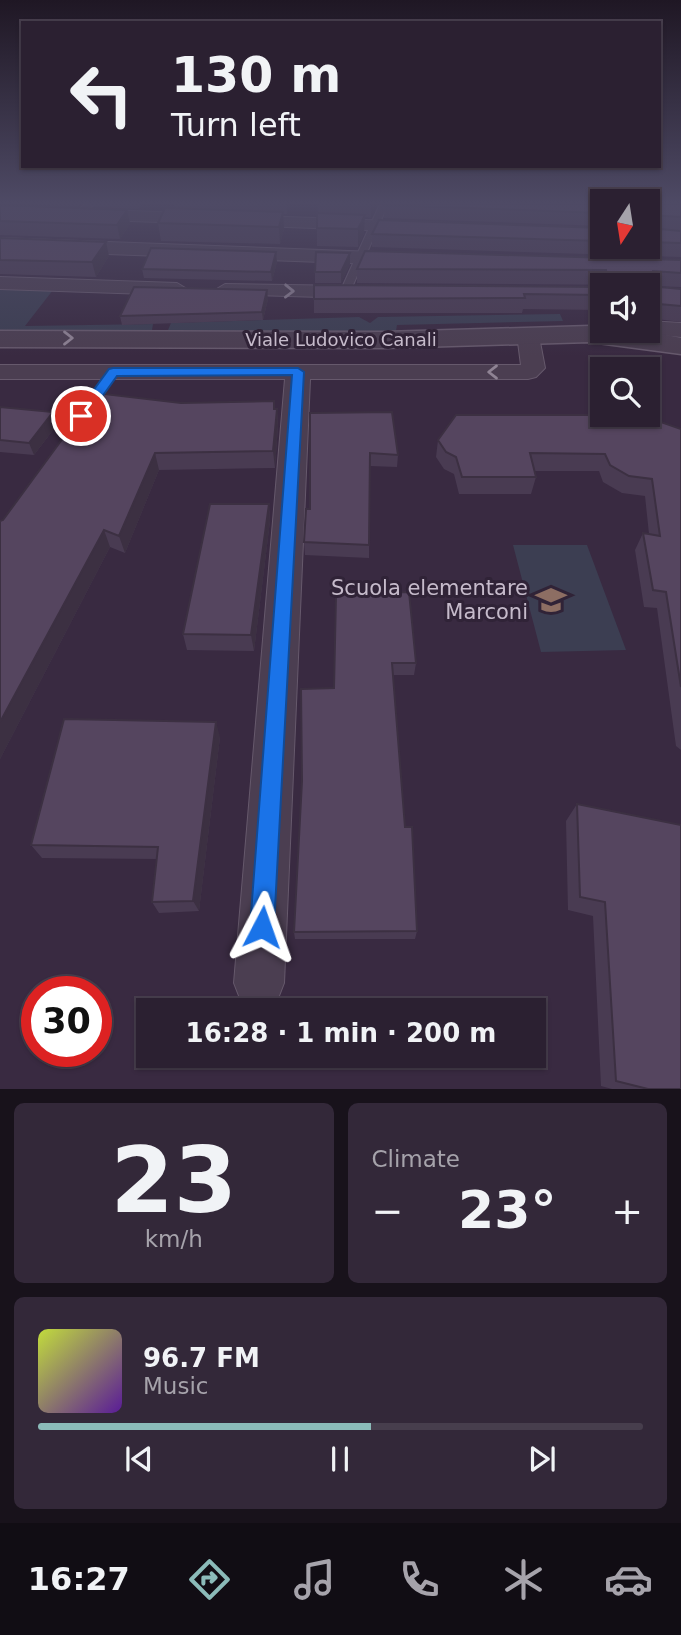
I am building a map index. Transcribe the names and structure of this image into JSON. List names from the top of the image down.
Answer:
{
  "streets": {
    "street": ["Viale Ludovico Canali"]
  },
  "places": {
    "school or university": ["Scuola elementare Marconi"]
  },
  "north": "bottom",
  "page": {
    "turn": ["130 m", "Turn left"],
    "limit": "30",
    "trip": "16:28 · 1 min · 200 m",
    "tile": [
      ["23", "km/h"],
      "Climate"
    ],
    "heat": ["−", "23°", "+"],
    "song": ["96.7 FM", "Music"],
    "tabs": "16:27"
  }
}
